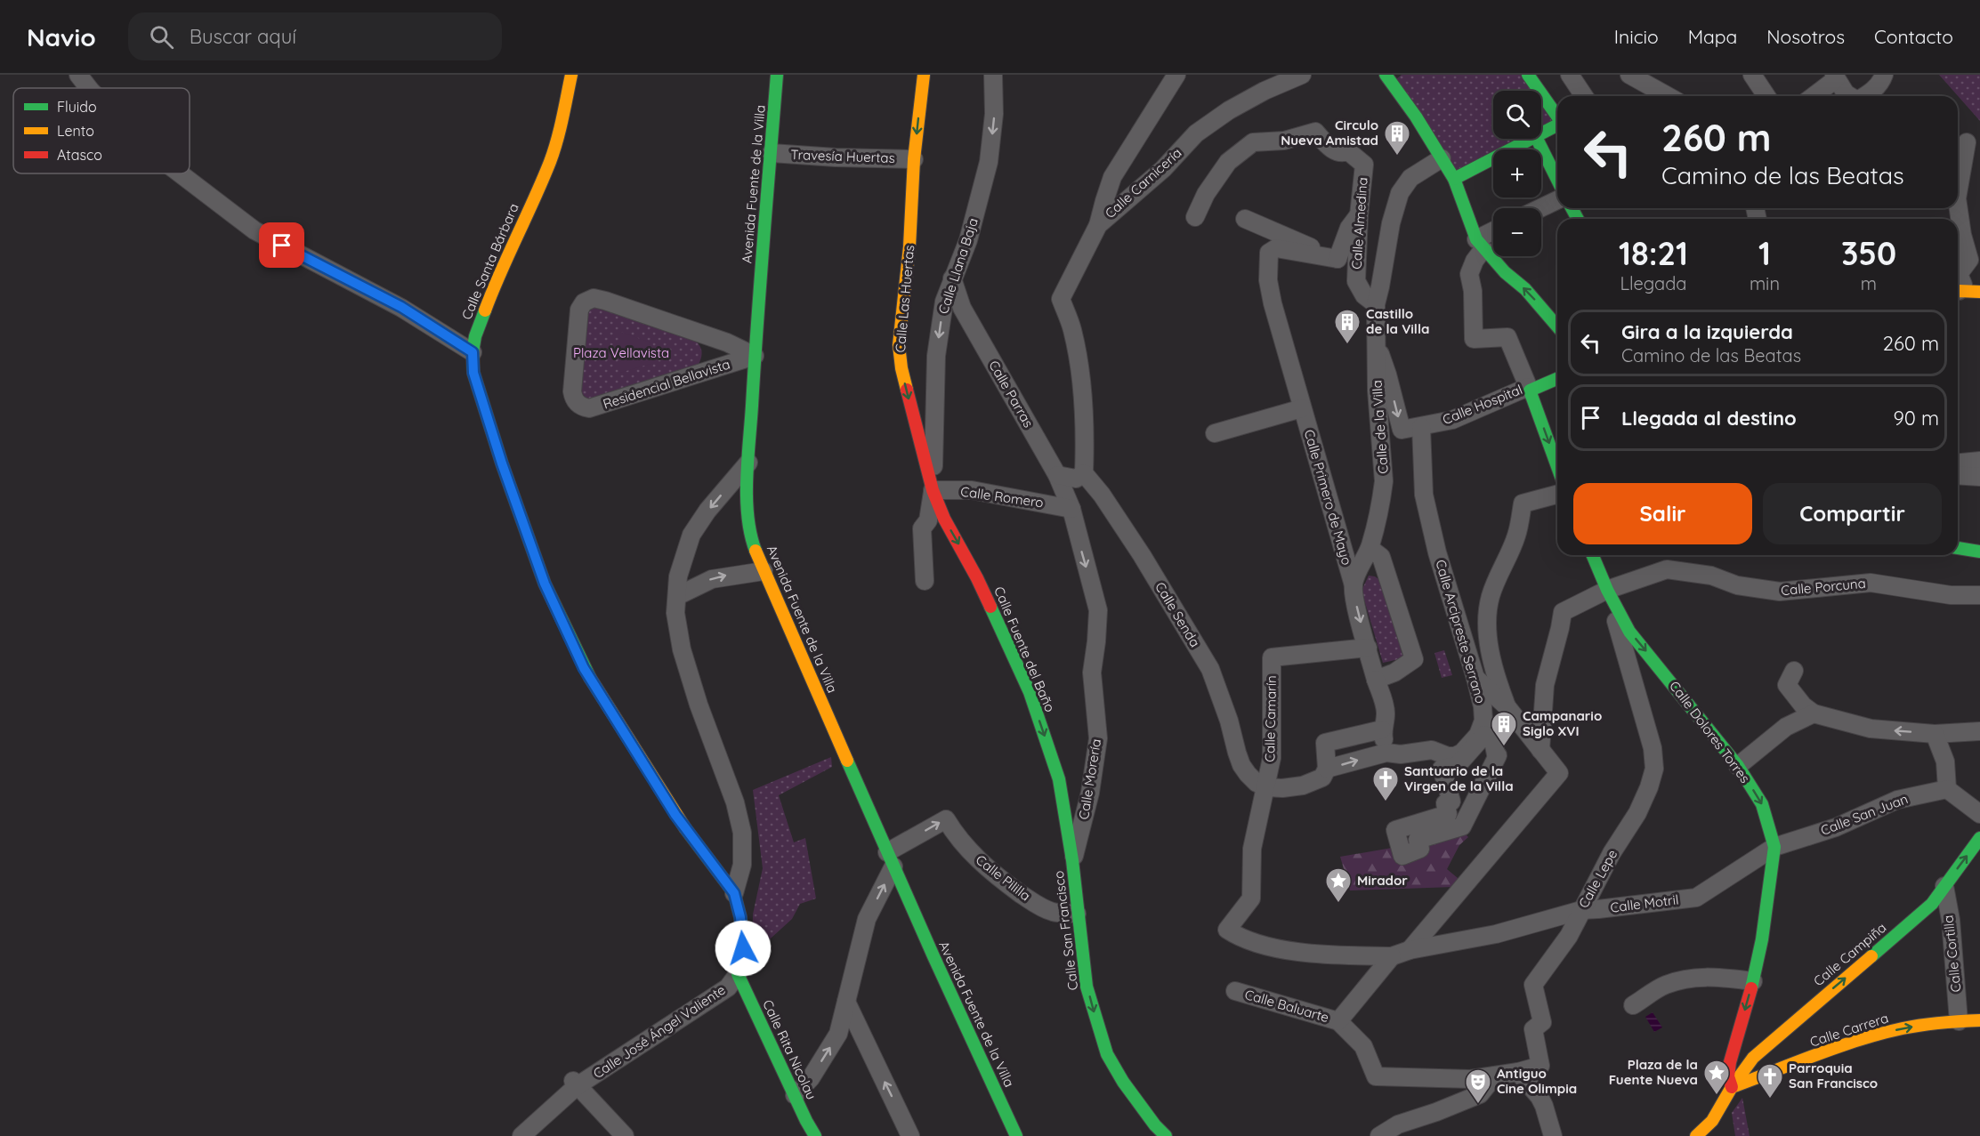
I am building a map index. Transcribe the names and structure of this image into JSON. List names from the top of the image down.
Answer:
{
  "streets": {
    "street": [
      "Travesía Huertas",
      "Calle Carnicería",
      "Avenida Fuente de la Villa",
      "Calle Almedina",
      "Calle Santa Bárbara",
      "Calle Llana Baja",
      "Calle Las Huertas",
      "Residencial Bellavista",
      "Calle Parras",
      "Calle Hospital",
      "Calle de la Villa",
      "Calle Romero",
      "Calle Primero de Mayo",
      "Calle Porcuna",
      "Calle Senda",
      "Calle Arcipreste Serrano",
      "Calle Fuente del Baño",
      "Calle Camarín",
      "Calle Dolores Torres",
      "Calle Morería",
      "Calle San Juan",
      "Calle Pililla",
      "Calle Lepe",
      "Calle Motril",
      "Calle San Francisco",
      "Calle Cortilla",
      "Calle Campiña",
      "Calle Baluarte",
      "Calle Carrera",
      "Calle José Ángel Valiente",
      "Calle Rita Nicolau"
    ]
  },
  "crossings": [
    ["Travesía Huertas", "Avenida Fuente de la Villa"],
    ["Travesía Huertas", "Calle Las Huertas"],
    ["Calle Carnicería", "Calle Senda"],
    ["Avenida Fuente de la Villa", "Residencial Bellavista"],
    ["Avenida Fuente de la Villa", "Calle Pililla"],
    ["Calle Almedina", "Calle de la Villa"],
    ["Calle Santa Bárbara", "Calle José Ángel Valiente"],
    ["Calle Santa Bárbara", "Calle Rita Nicolau"],
    ["Calle Llana Baja", "Calle Las Huertas"],
    ["Calle Llana Baja", "Calle Parras"],
    ["Calle Llana Baja", "Calle Romero"],
    ["Calle Llana Baja", "Calle Fuente del Baño"],
    ["Calle Las Huertas", "Calle Romero"],
    ["Calle Las Huertas", "Calle Fuente del Baño"],
    ["Calle Parras", "Calle Romero"],
    ["Calle Parras", "Calle Morería"],
    ["Calle Hospital", "Calle de la Villa"],
    ["Calle Hospital", "Calle Arcipreste Serrano"],
    ["Calle de la Villa", "Calle Primero de Mayo"],
    ["Calle de la Villa", "Calle Arcipreste Serrano"],
    ["Calle de la Villa", "Calle Camarín"],
    ["Calle Romero", "Calle Fuente del Baño"],
    ["Calle Romero", "Calle Morería"],
    ["Calle Porcuna", "Calle Dolores Torres"],
    ["Calle Porcuna", "Calle Lepe"],
    ["Calle Senda", "Calle Camarín"],
    ["Calle Fuente del Baño", "Calle Morería"],
    ["Calle Fuente del Baño", "Calle San Francisco"],
    ["Calle Camarín", "Calle Motril"],
    ["Calle Camarín", "Calle Baluarte"],
    ["Calle Dolores Torres", "Calle San Juan"],
    ["Calle Dolores Torres", "Calle Lepe"],
    ["Calle Dolores Torres", "Calle Motril"],
    ["Calle Dolores Torres", "Calle Campiña"],
    ["Calle Dolores Torres", "Calle Carrera"],
    ["Calle Morería", "Calle San Francisco"],
    ["Calle San Juan", "Calle Motril"],
    ["Calle Pililla", "Calle San Francisco"],
    ["Calle Lepe", "Calle Motril"],
    ["Calle Lepe", "Calle Baluarte"],
    ["Calle Motril", "Calle Baluarte"],
    ["Calle Cortilla", "Calle Campiña"],
    ["Calle Cortilla", "Calle Carrera"],
    ["Calle Campiña", "Calle Carrera"],
    ["Calle José Ángel Valiente", "Calle Rita Nicolau"]
  ],
  "one_way": [
    "Calle Llana Baja",
    "Calle Las Huertas",
    "Calle Hospital",
    "Calle Fuente del Baño",
    "Calle Dolores Torres",
    "Calle Morería",
    "Calle Pililla",
    "Calle San Francisco",
    "Calle Campiña",
    "Calle Carrera"
  ],
  "parks": ["Plaza Vellavista"],
  "places": {
    "building": ["Circulo Nueva Amistad", "Castillo de la Villa", "Campanario Siglo XVI"],
    "church": ["Santuario de la Virgen de la Villa", "Parroquia San Francisco"],
    "place": ["Mirador", "Plaza de la Fuente Nueva"],
    "theatre": ["Antiguo Cine Olimpia"]
  },
  "legend": ["Fluido", "Lento", "Atasco"],
  "page": {
    "header": "Navio",
    "search": "Buscar aquí",
    "nav": [
      "Inicio",
      "Mapa",
      "Nosotros",
      "Contacto"
    ],
    "map_buttons": ["+", "−"],
    "turn": ["260 m", "Camino de las Beatas"],
    "eta": [
      "18:21",
      "Llegada",
      "1",
      "min",
      "350",
      "m"
    ],
    "list": [
      {
        "name": "Gira a la izquierda",
        "note": "Camino de las Beatas",
        "value": "260 m"
      },
      {
        "name": "Llegada al destino",
        "value": "90 m"
      }
    ],
    "buttons": ["Salir", "Compartir"]
  }
}
